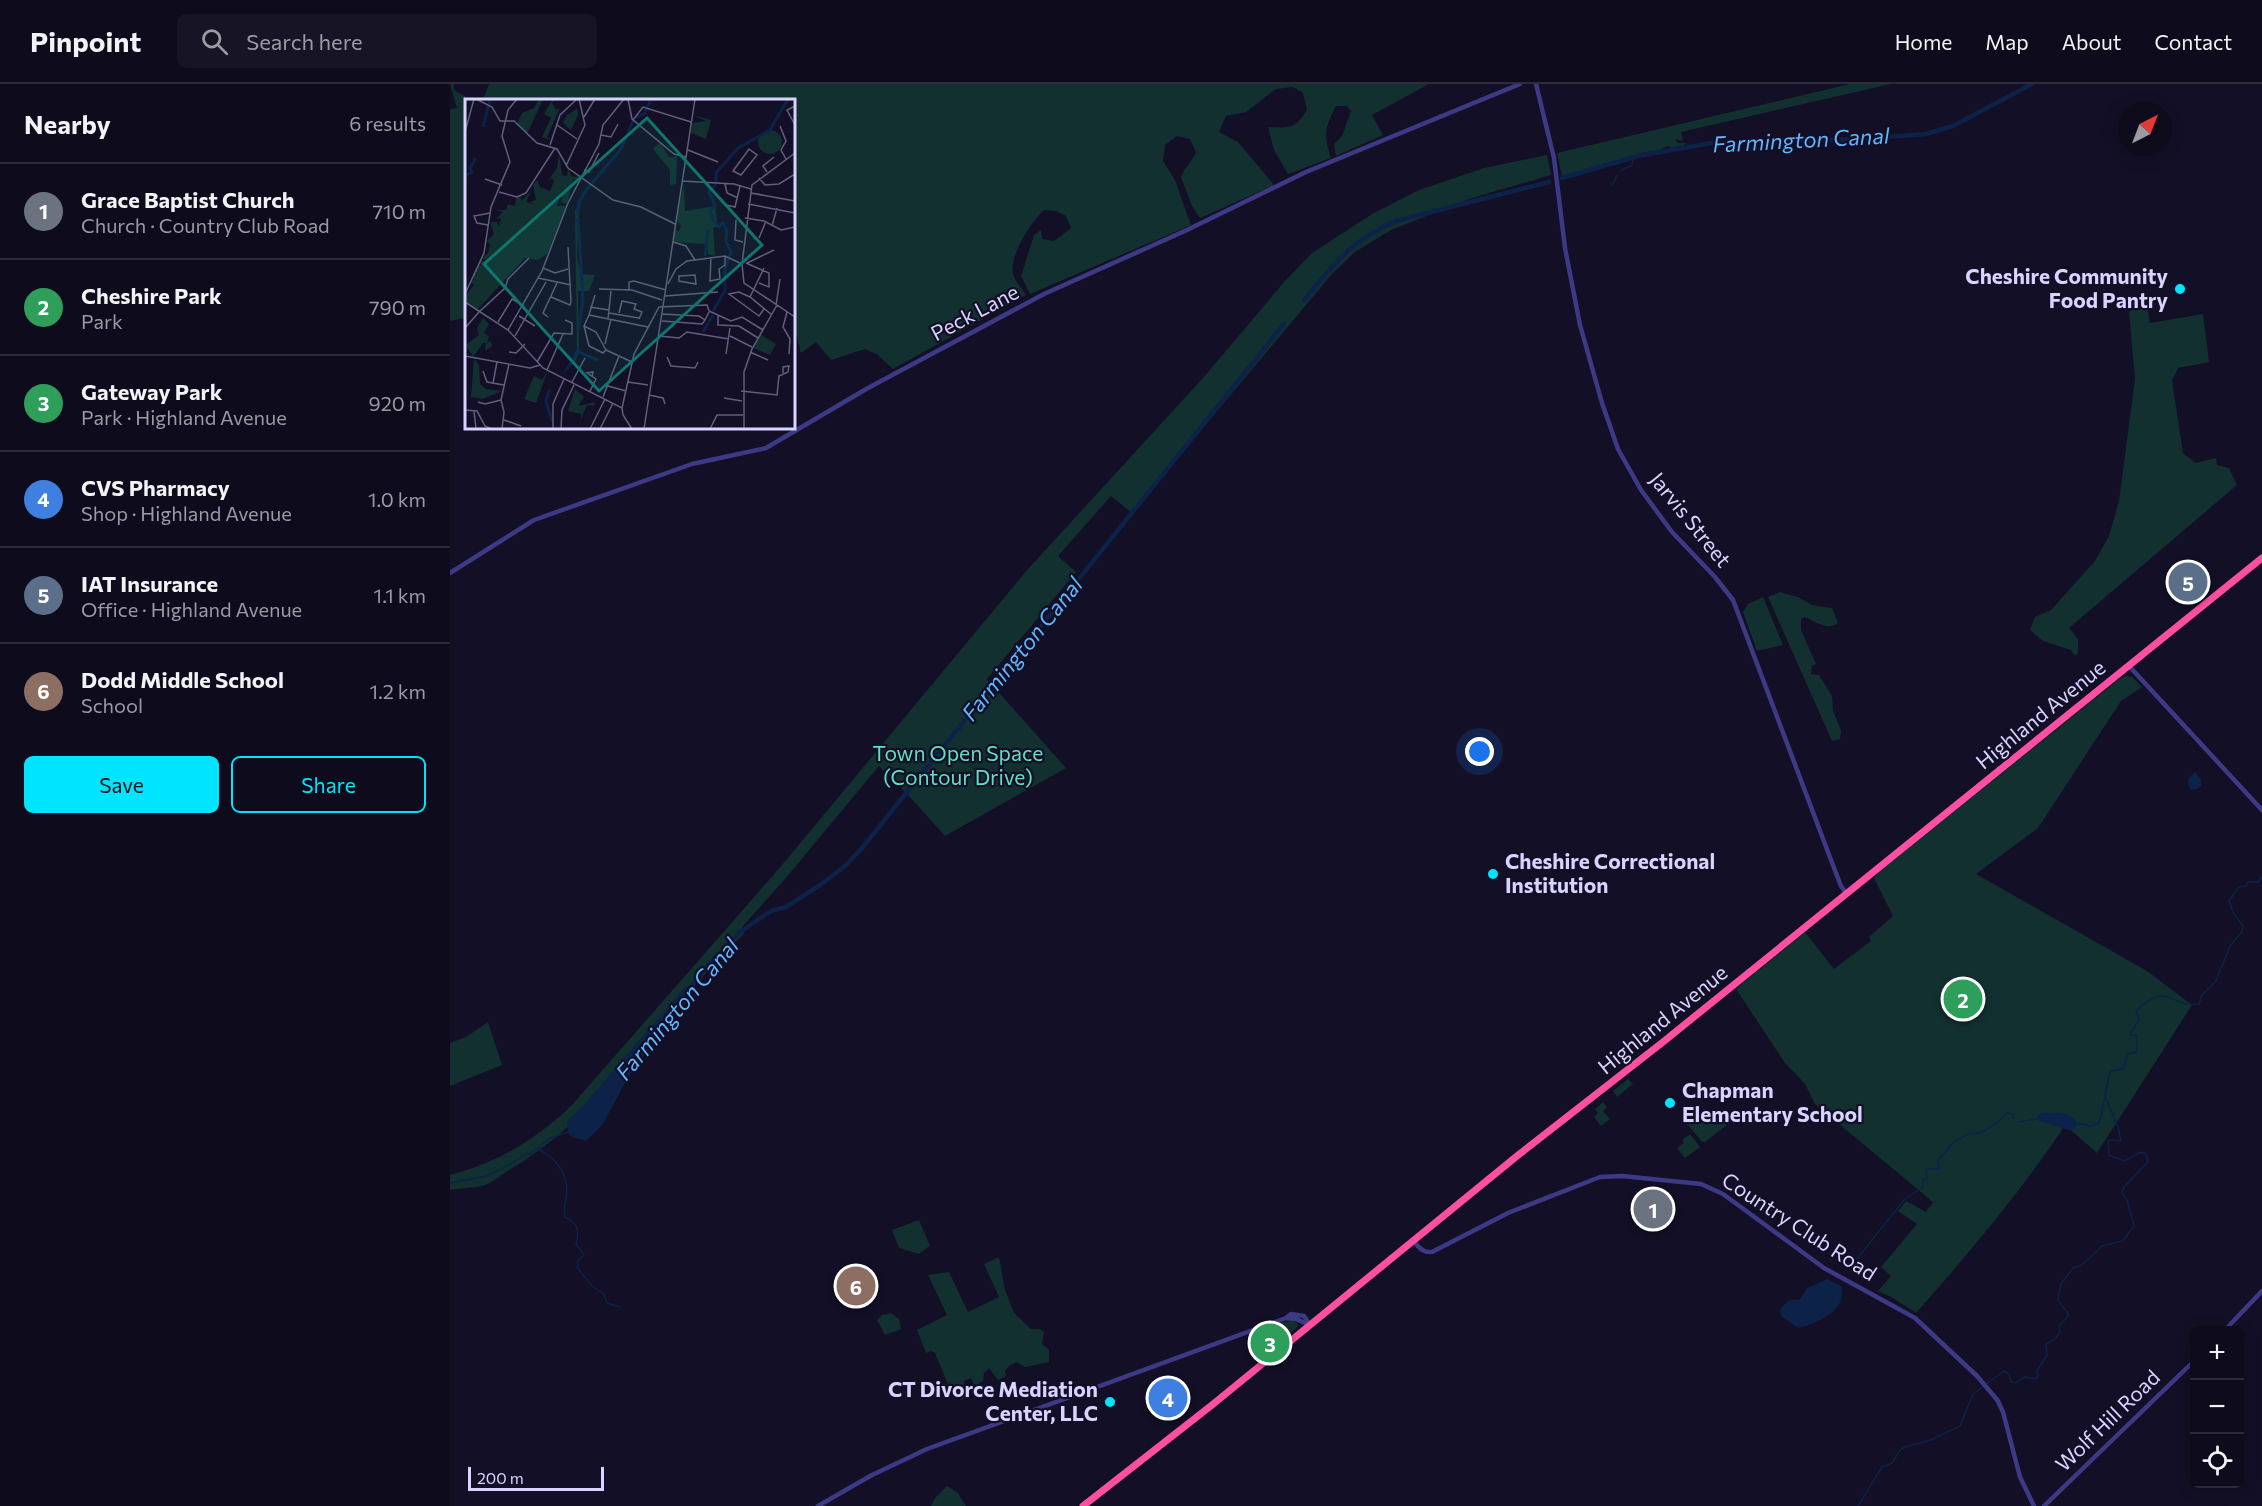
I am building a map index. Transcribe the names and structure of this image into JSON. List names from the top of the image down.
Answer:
{
  "streets": {
    "highway": ["Highland Avenue"],
    "street": [
      "Peck Lane",
      "Jarvis Street",
      "Country Club Road",
      "Wolf Hill Road"
    ]
  },
  "crossings": [
    ["Jarvis Street", "Highland Avenue"],
    ["Highland Avenue", "Country Club Road"]
  ],
  "water": ["Farmington Canal"],
  "parks": ["Town Open Space (Contour Drive)"],
  "places": [
    "Cheshire Community Food Pantry",
    "Cheshire Correctional Institution",
    "Chapman Elementary School",
    "CT Divorce Mediation Center, LLC"
  ],
  "scale_bar": "200 m",
  "north": "top right",
  "page": {
    "header": "Pinpoint",
    "search": "Search here",
    "nav": [
      "Home",
      "Map",
      "About",
      "Contact"
    ],
    "heading": ["Nearby", "6 results"],
    "list": [
      {
        "mark": "1",
        "name": "Grace Baptist Church",
        "note": "Church · Country Club Road",
        "value": "710 m"
      },
      {
        "mark": "2",
        "name": "Cheshire Park",
        "note": "Park",
        "value": "790 m"
      },
      {
        "mark": "3",
        "name": "Gateway Park",
        "note": "Park · Highland Avenue",
        "value": "920 m"
      },
      {
        "mark": "4",
        "name": "CVS Pharmacy",
        "note": "Shop · Highland Avenue",
        "value": "1.0 km"
      },
      {
        "mark": "5",
        "name": "IAT Insurance",
        "note": "Office · Highland Avenue",
        "value": "1.1 km"
      },
      {
        "mark": "6",
        "name": "Dodd Middle School",
        "note": "School",
        "value": "1.2 km"
      }
    ],
    "pins": [
      "5",
      "2",
      "1",
      "6",
      "3",
      "4"
    ],
    "buttons": ["Save", "Share"],
    "map_buttons": ["+", "−"],
    "scale": "200 m"
  }
}
